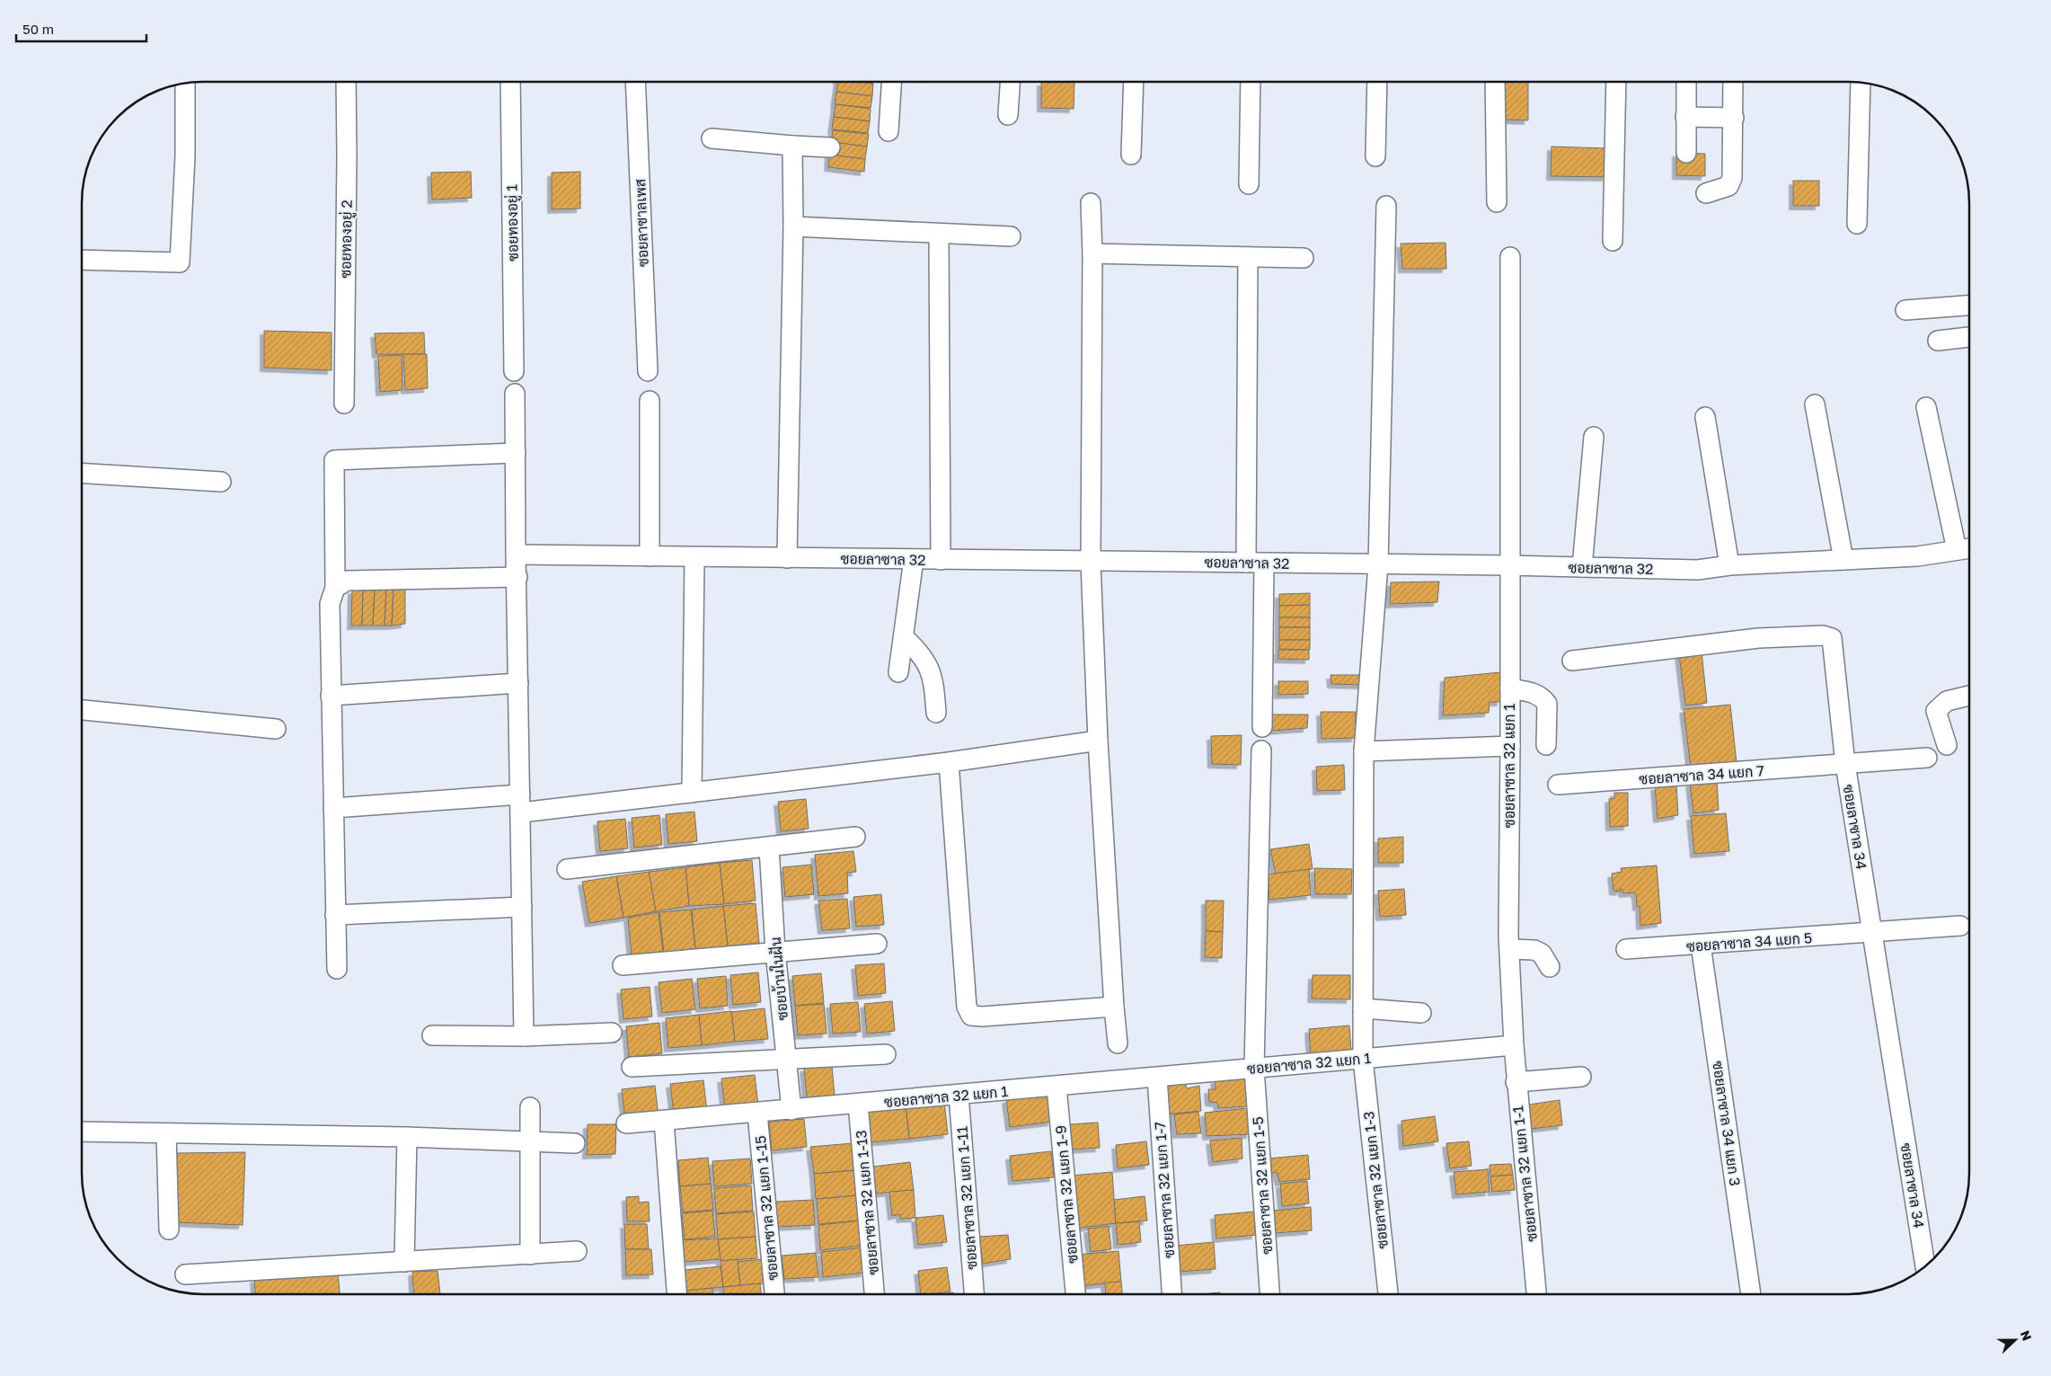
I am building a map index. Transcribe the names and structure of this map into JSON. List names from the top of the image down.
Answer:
{
  "streets": {
    "street": [
      "ซอยทองอยู่ 1",
      "ซอยลาซาลเพส",
      "ซอยทองอยู่ 2",
      "ซอยลาซาล 32",
      "ซอยลาซาล 32 แยก 1",
      "ซอยลาซาล 34 แยก 7",
      "ซอยลาซาล 34",
      "ซอยลาซาล 34 แยก 5",
      "ซอยบ้านในฝัน",
      "ซอยลาซาล 34 แยก 3",
      "ซอยลาซาล 32 แยก 1-1",
      "ซอยลาซาล 32 แยก 1-3",
      "ซอยลาซาล 32 แยก 1-5",
      "ซอยลาซาล 32 แยก 1-7",
      "ซอยลาซาล 32 แยก 1-9",
      "ซอยลาซาล 32 แยก 1-11",
      "ซอยลาซาล 32 แยก 1-13",
      "ซอยลาซาล 32 แยก 1-15"
    ]
  },
  "crossings": [
    ["ซอยลาซาล 32", "ซอยลาซาล 32 แยก 1"],
    ["ซอยลาซาล 32", "ซอยลาซาล 32 แยก 1-3"],
    ["ซอยลาซาล 32 แยก 1", "ซอยบ้านในฝัน"],
    ["ซอยลาซาล 32 แยก 1", "ซอยลาซาล 32 แยก 1-1"],
    ["ซอยลาซาล 32 แยก 1", "ซอยลาซาล 32 แยก 1-3"],
    ["ซอยลาซาล 32 แยก 1", "ซอยลาซาล 32 แยก 1-5"],
    ["ซอยลาซาล 32 แยก 1", "ซอยลาซาล 32 แยก 1-7"],
    ["ซอยลาซาล 32 แยก 1", "ซอยลาซาล 32 แยก 1-9"],
    ["ซอยลาซาล 32 แยก 1", "ซอยลาซาล 32 แยก 1-11"],
    ["ซอยลาซาล 32 แยก 1", "ซอยลาซาล 32 แยก 1-13"],
    ["ซอยลาซาล 32 แยก 1", "ซอยลาซาล 32 แยก 1-15"],
    ["ซอยลาซาล 34 แยก 7", "ซอยลาซาล 34"],
    ["ซอยลาซาล 34", "ซอยลาซาล 34 แยก 5"],
    ["ซอยลาซาล 34 แยก 5", "ซอยลาซาล 34 แยก 3"]
  ],
  "scale_bar": "50 m",
  "north": "right"
}
